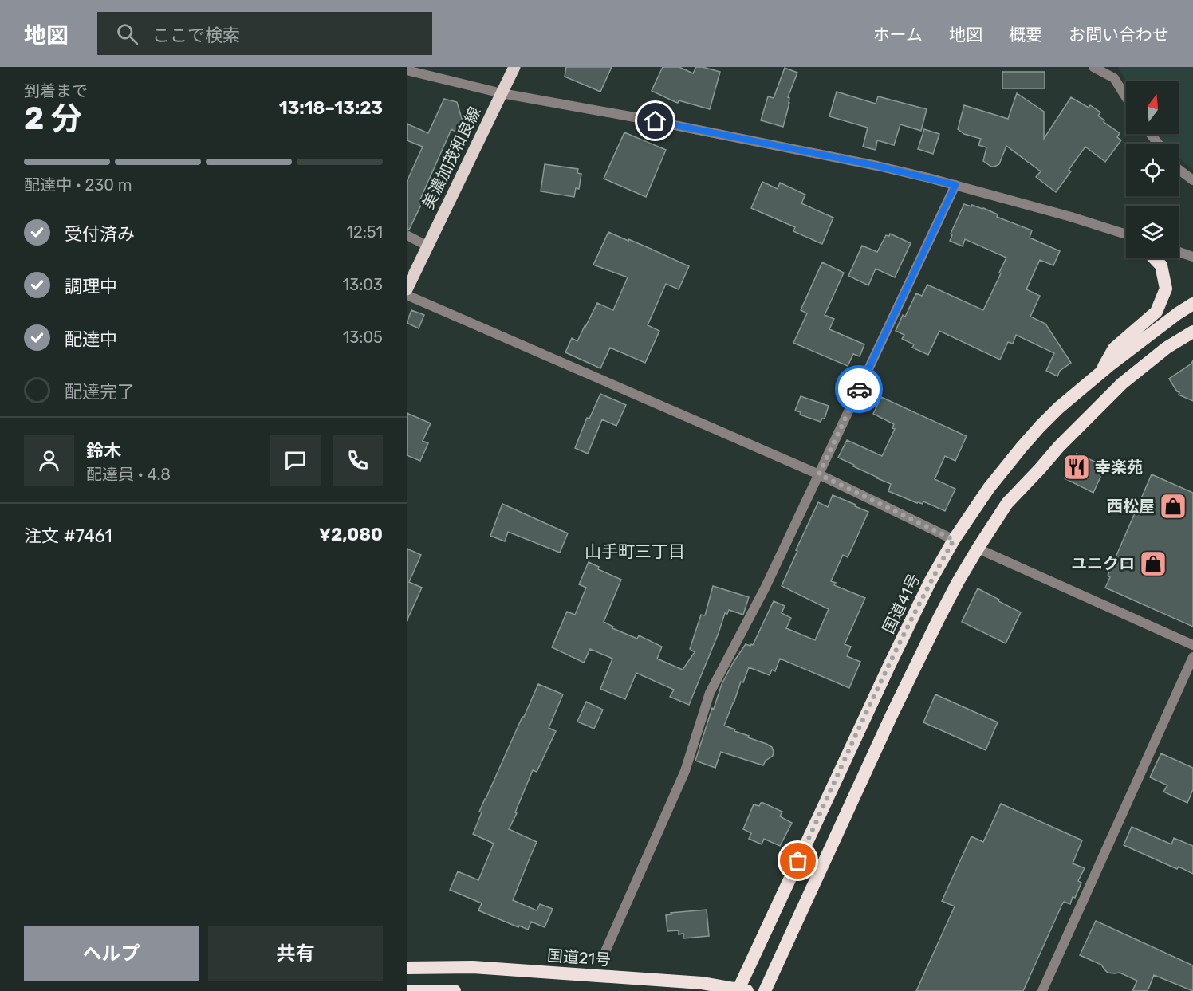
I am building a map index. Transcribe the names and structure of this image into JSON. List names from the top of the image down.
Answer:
{
  "streets": {
    "highway": ["国道41号", "国道21号"],
    "main road": ["美濃加茂和良線"]
  },
  "crossings": [
    ["国道41号", "国道21号"]
  ],
  "districts": ["山手町三丁目"],
  "places": {
    "restaurant": ["幸楽苑"],
    "shop": ["西松屋", "ユニクロ"]
  },
  "north": "top",
  "page": {
    "header": "地図",
    "search": "ここで検索",
    "nav": [
      "ホーム",
      "地図",
      "概要",
      "お問い合わせ"
    ],
    "heading": ["2 分", "到着まで", "13:18–13:23"],
    "panel": [
      "鈴木",
      "配達員 · 4.8",
      "注文 #7461",
      "¥2,080"
    ],
    "bar": "配達中 · 230 m",
    "list": [
      ["受付済み", "12:51"],
      ["調理中", "13:03"],
      ["配達中", "13:05"],
      "配達完了"
    ],
    "buttons": ["ヘルプ", "共有"]
  }
}
